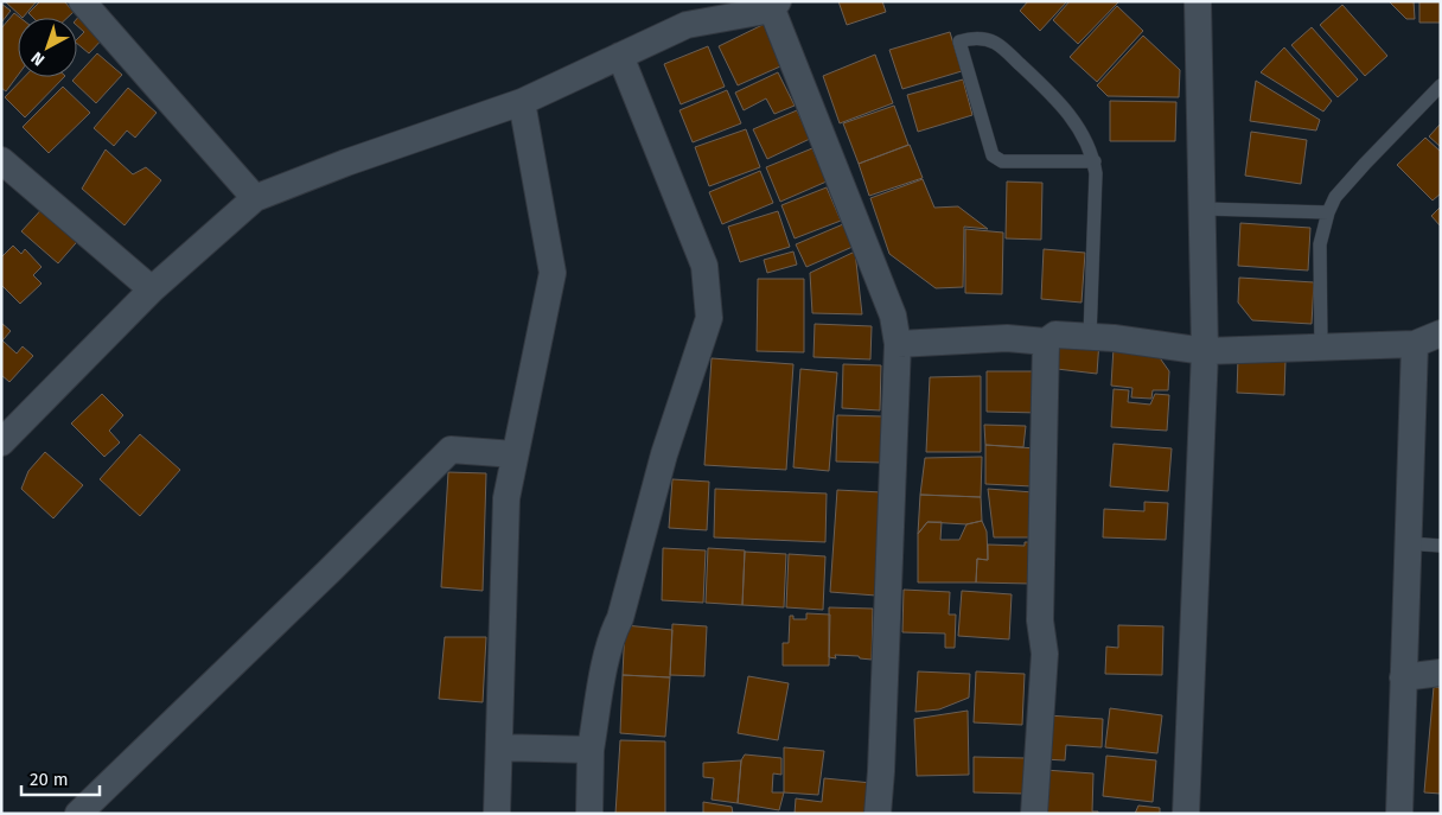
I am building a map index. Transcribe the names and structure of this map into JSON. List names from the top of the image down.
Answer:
{
  "scale_bar": "20 m",
  "north": "bottom left"
}
